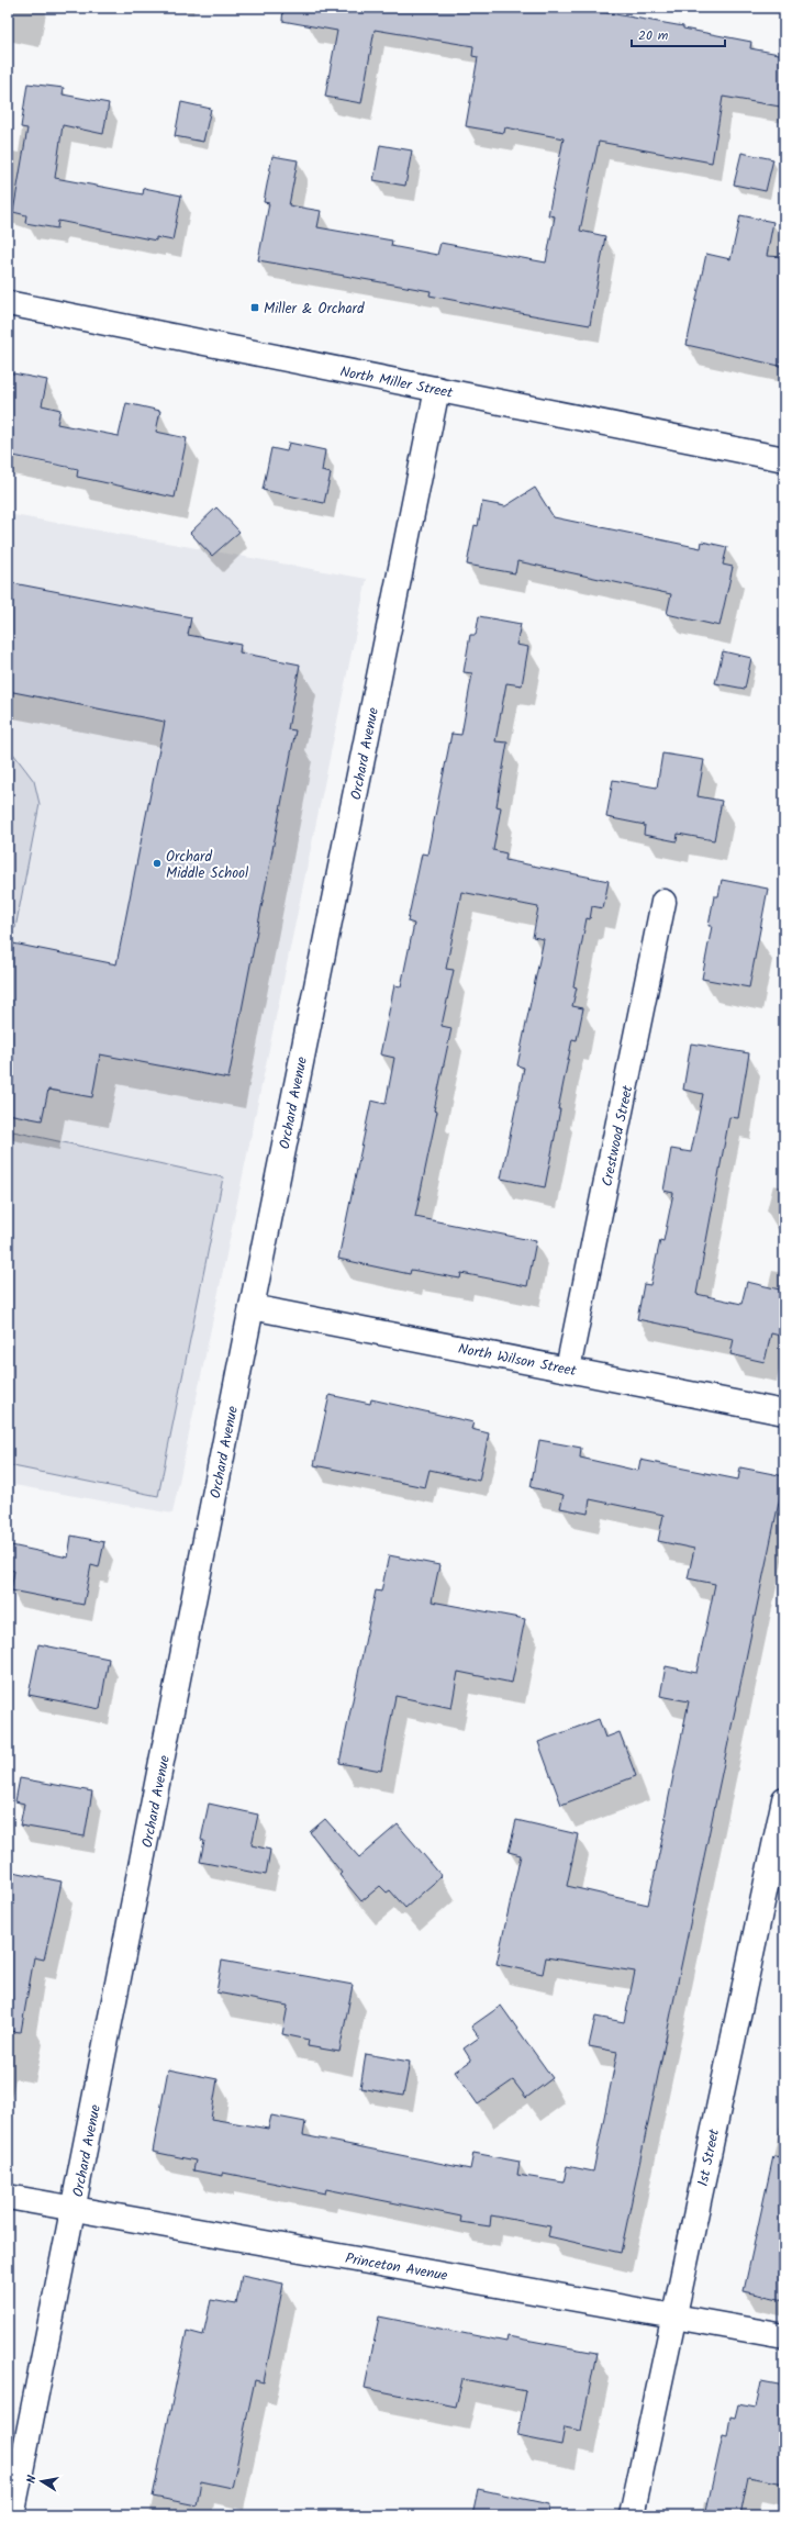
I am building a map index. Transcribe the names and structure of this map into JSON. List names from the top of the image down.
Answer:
{
  "streets": {
    "street": [
      "North Miller Street",
      "Orchard Avenue",
      "Crestwood Street",
      "North Wilson Street",
      "1st Street",
      "Princeton Avenue"
    ]
  },
  "crossings": [
    ["North Miller Street", "Orchard Avenue"],
    ["Orchard Avenue", "North Wilson Street"],
    ["Orchard Avenue", "Princeton Avenue"],
    ["Crestwood Street", "North Wilson Street"],
    ["1st Street", "Princeton Avenue"]
  ],
  "places": {
    "transit": ["Miller & Orchard"],
    "other": ["Orchard Middle School"]
  },
  "scale_bar": "20 m",
  "north": "left"
}
